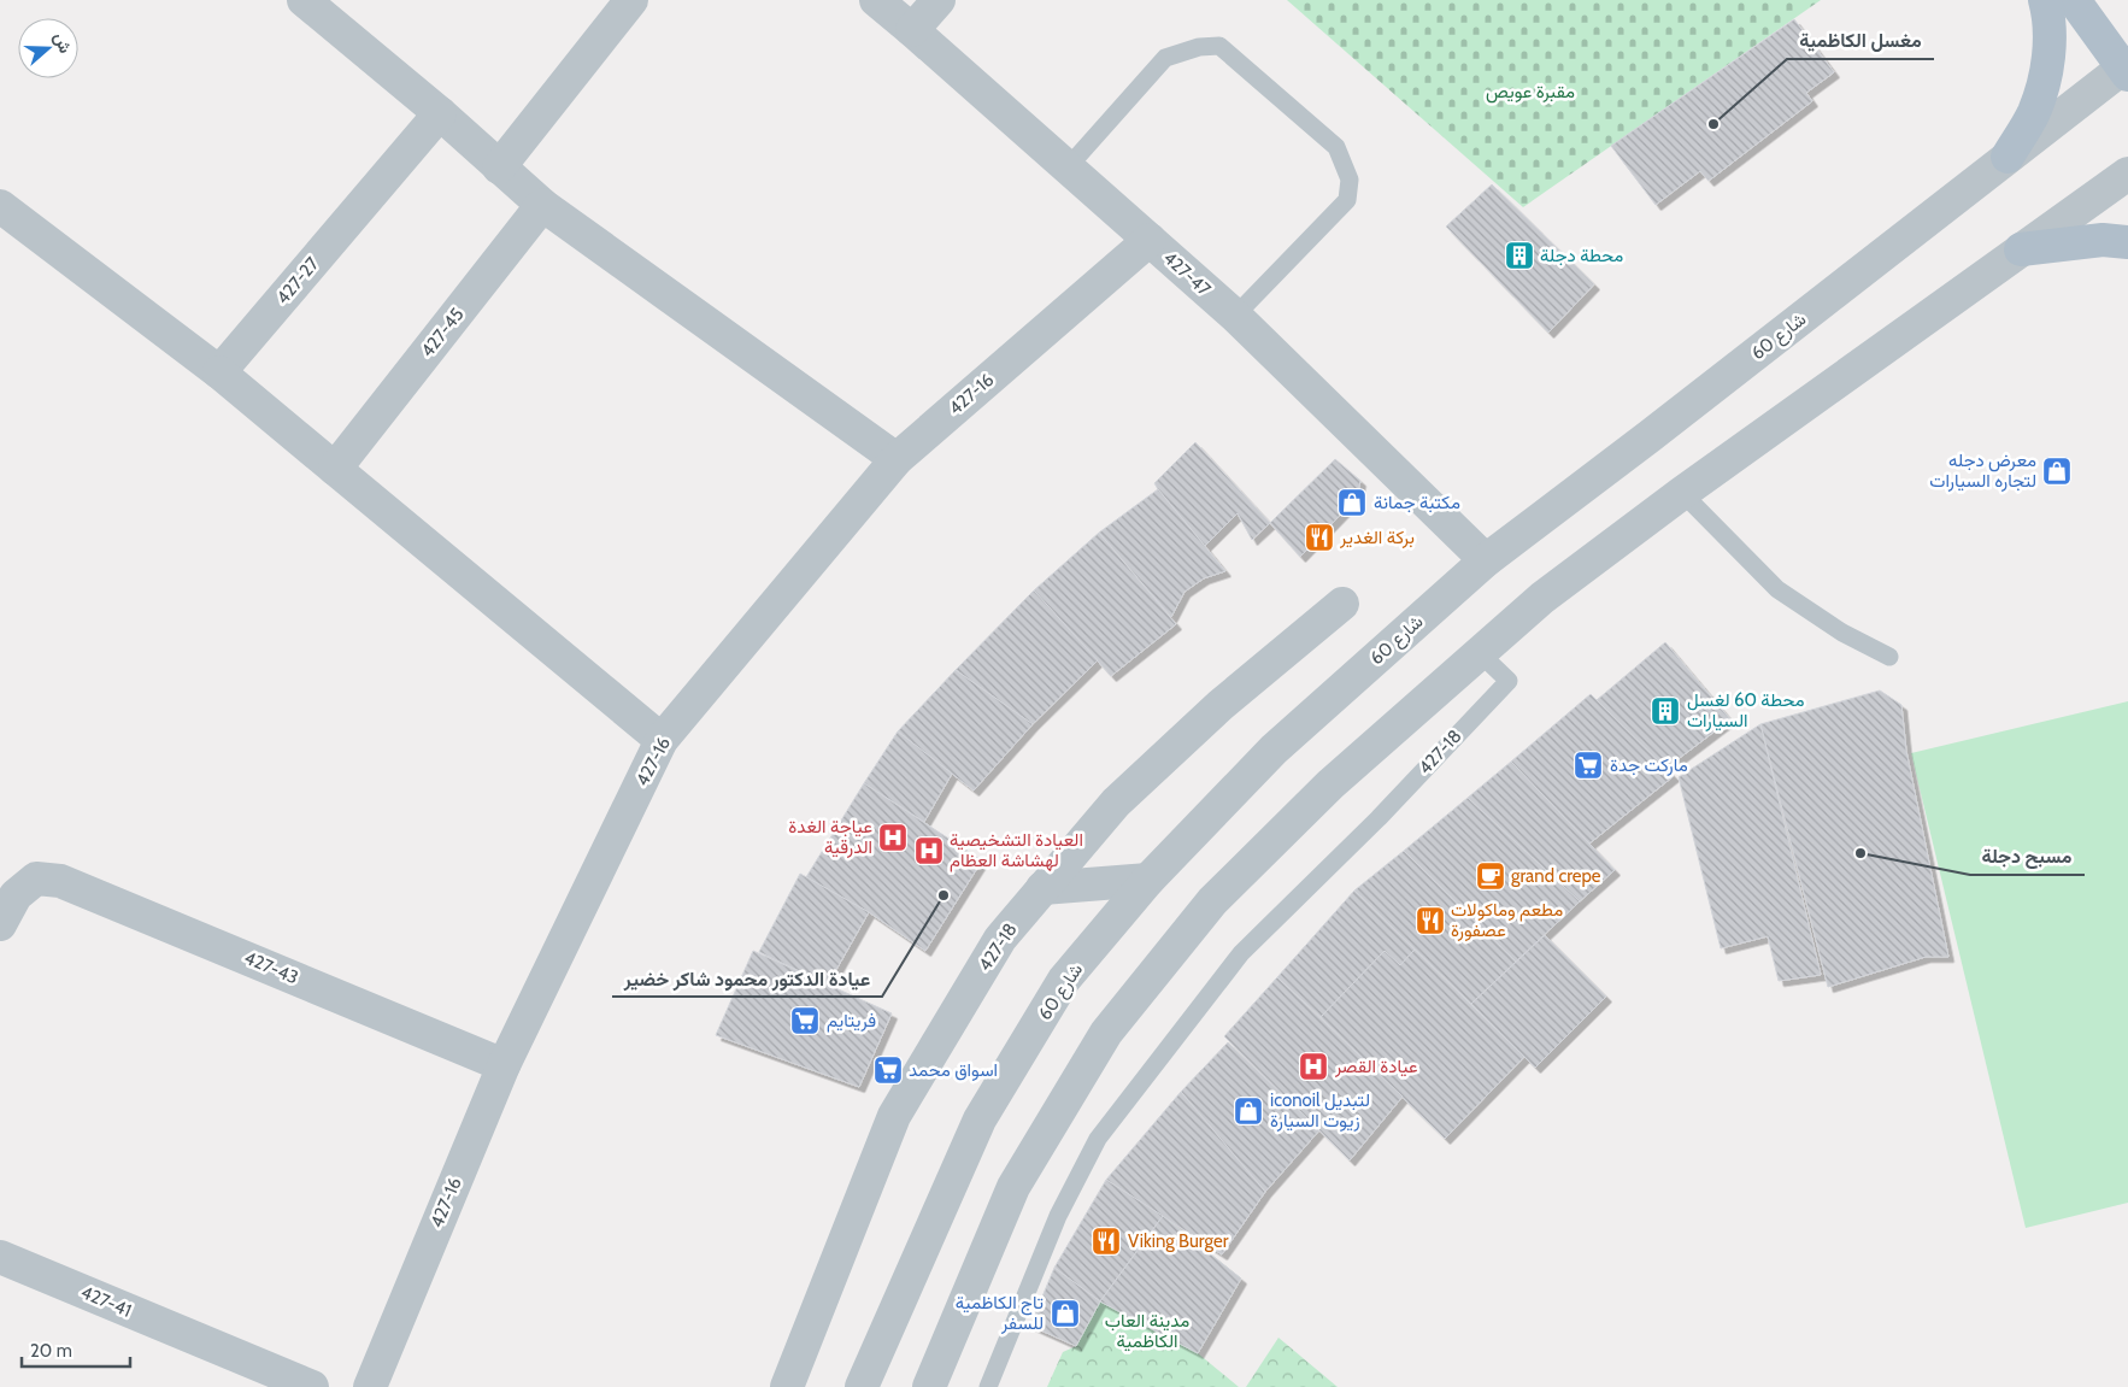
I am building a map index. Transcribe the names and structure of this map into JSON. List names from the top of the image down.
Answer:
{
  "streets": {
    "street": [
      "427-47",
      "427-27",
      "427-45",
      "شارع 60",
      "427-16",
      "427-18",
      "427-43",
      "427-41"
    ]
  },
  "crossings": [
    ["427-47", "شارع 60"],
    ["427-47", "427-16"],
    ["427-16", "427-43"]
  ],
  "parks": ["مقبرة عويص", "مدينة العاب الكاظمية"],
  "places": {
    "other": ["مغسل الكاظمية", "مسبح دجلة", "عيادة الدكتور محمود شاكر خضير"],
    "building": ["محطة دجلة", "محطة 60 لغسل السيارات"],
    "shop": [
      "معرض دجله لتجاره السيارات",
      "مكتبة جمانة",
      "iconoil لتبديل زيوت السيارة",
      "تاج الكاظمية للسفر"
    ],
    "restaurant": ["بركة الغدير", "مطعم وماكولات عصفورة", "Viking Burger"],
    "supermarket": ["ماركت جدة", "فريتايم", "اسواق محمد"],
    "hospital": ["عياجة الغدة الدرقية", "العيادة التشخيصية لهشاشة العظام", "عيادة القصر"],
    "cafe": ["grand crepe"]
  },
  "scale_bar": "20 m",
  "north": "right"
}
